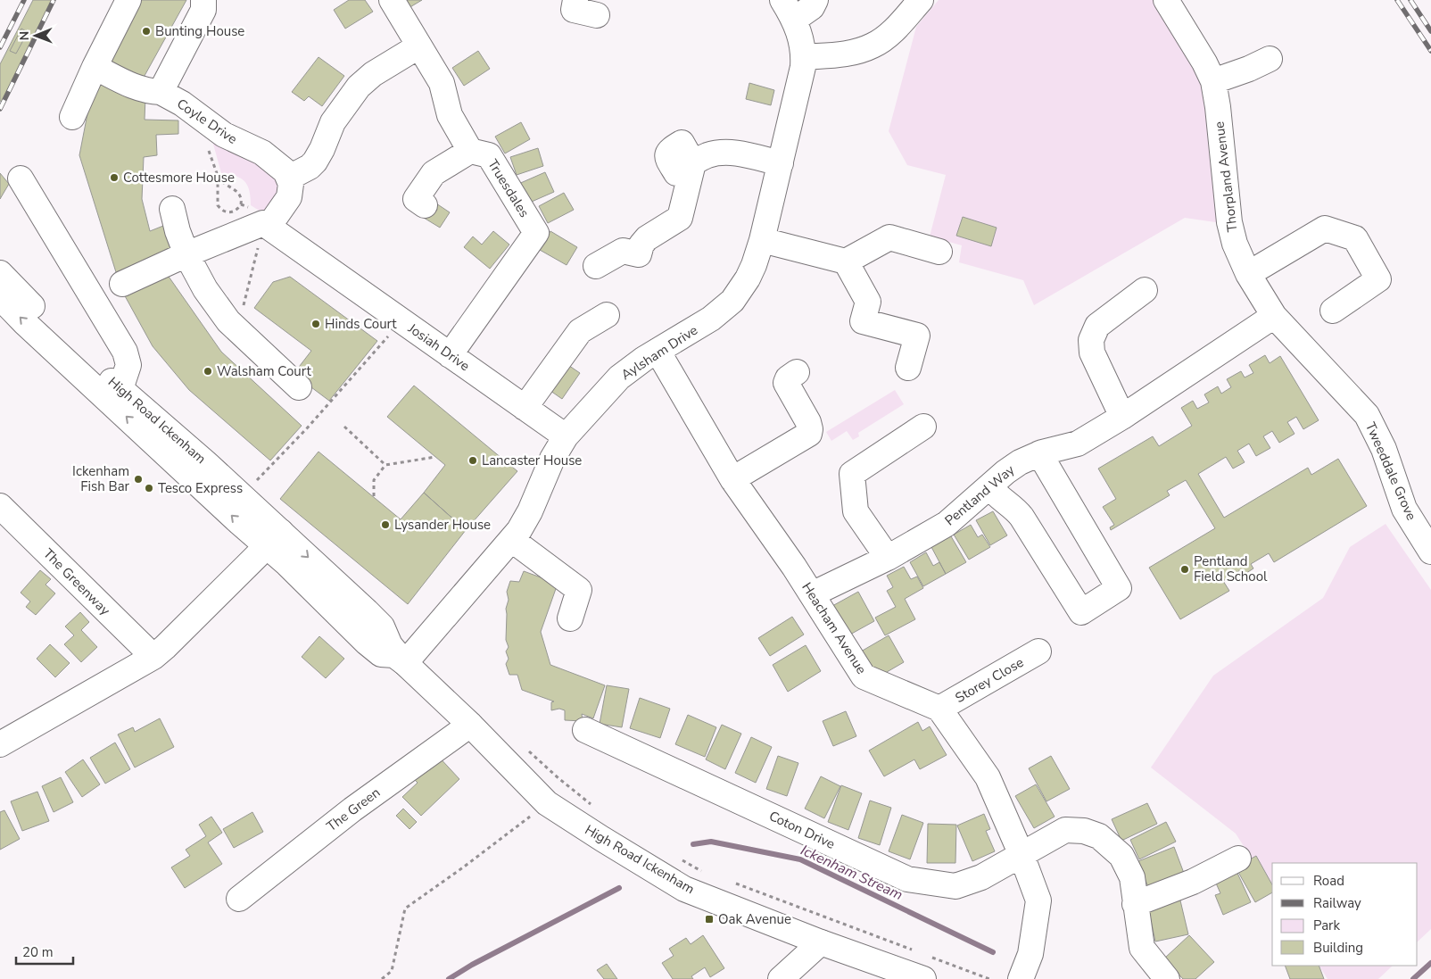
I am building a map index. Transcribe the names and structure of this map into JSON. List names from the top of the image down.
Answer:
{
  "streets": {
    "street": [
      "Coyle Drive",
      "Thorpland Avenue",
      "Truesdales",
      "Josiah Drive",
      "Aylsham Drive",
      "High Road Ickenham",
      "Tweeddale Grove",
      "Pentland Way",
      "The Greenway",
      "Heacham Avenue",
      "Storey Close",
      "The Green",
      "Coton Drive"
    ]
  },
  "crossings": [
    ["Thorpland Avenue", "Tweeddale Grove"],
    ["Thorpland Avenue", "Pentland Way"],
    ["Truesdales", "Josiah Drive"],
    ["Josiah Drive", "Aylsham Drive"],
    ["Aylsham Drive", "High Road Ickenham"],
    ["Aylsham Drive", "Heacham Avenue"],
    ["High Road Ickenham", "The Green"],
    ["Tweeddale Grove", "Pentland Way"],
    ["Pentland Way", "Heacham Avenue"],
    ["Heacham Avenue", "Storey Close"]
  ],
  "water": ["Ickenham Stream"],
  "places": {
    "other": [
      "Bunting House",
      "Cottesmore House",
      "Hinds Court",
      "Walsham Court",
      "Lancaster House",
      "Ickenham Fish Bar",
      "Tesco Express",
      "Lysander House",
      "Pentland Field School"
    ],
    "transit": ["Oak Avenue"]
  },
  "legend": [
    "Road",
    "Railway",
    "Park",
    "Building"
  ],
  "scale_bar": "20 m",
  "north": "left"
}
